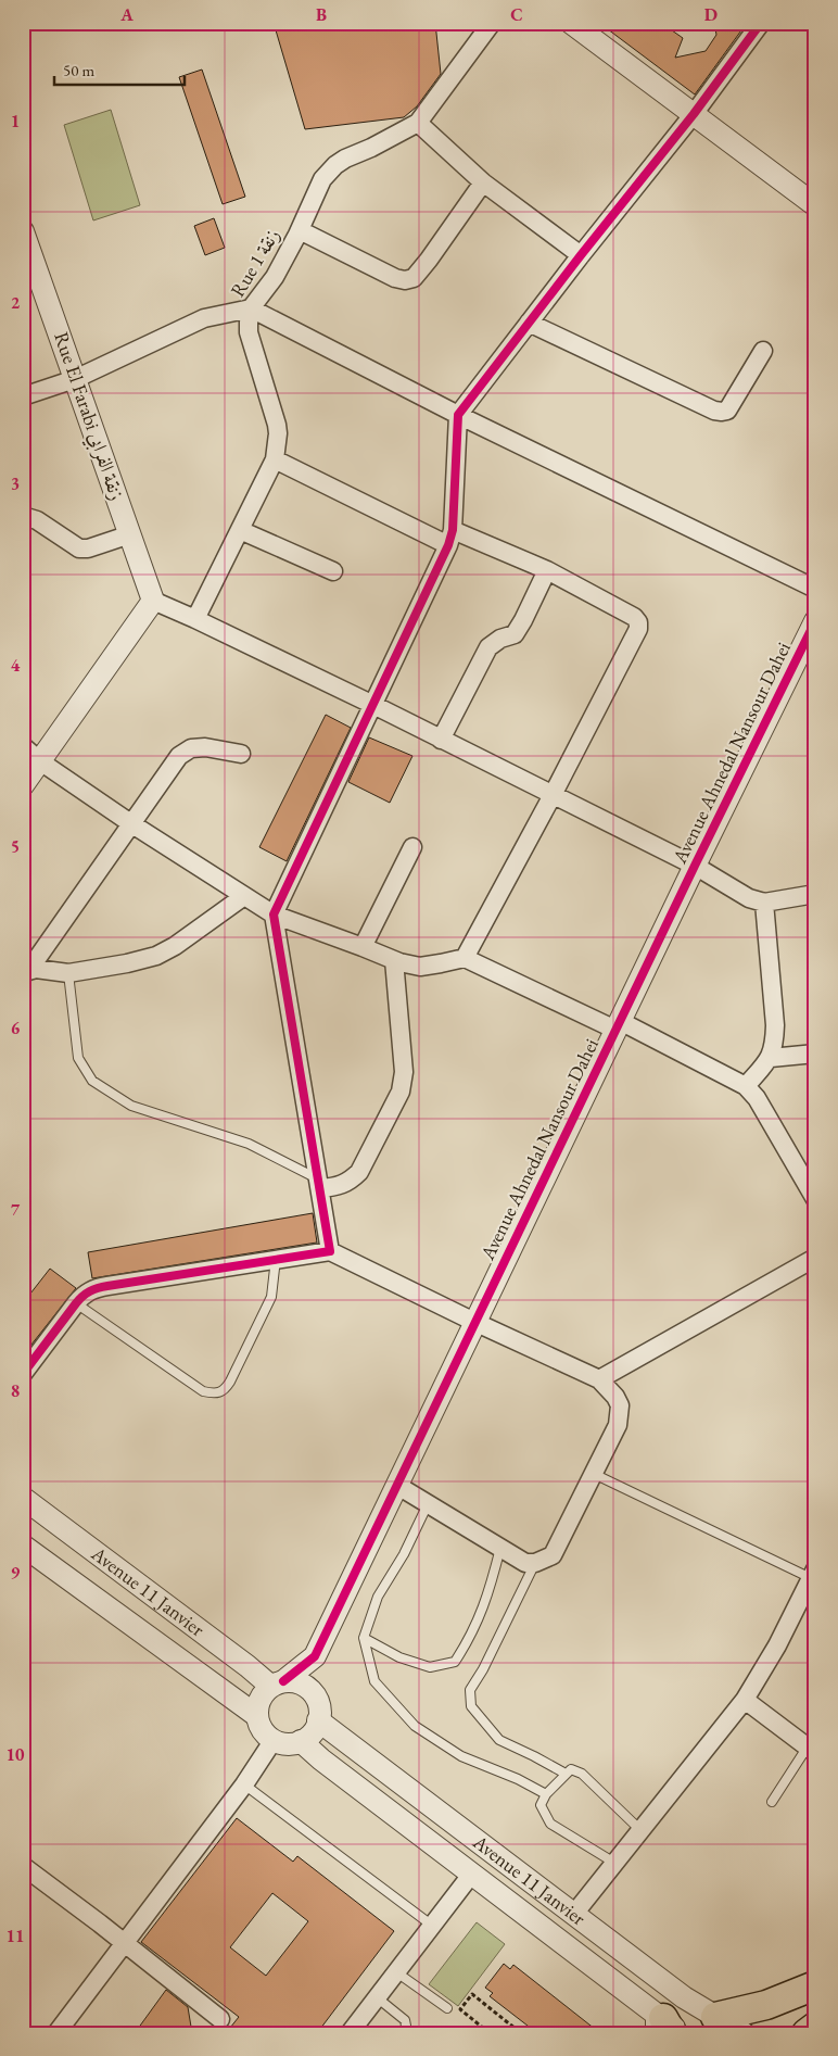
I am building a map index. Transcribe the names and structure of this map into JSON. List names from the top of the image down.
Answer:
{
  "streets": {
    "street": [
      "Rue 1 زنقة",
      "Rue El Farabi زنقة الفرابي",
      "Avenue Ahnedal Nansour Dahei",
      "Avenue 11 Janvier"
    ]
  },
  "crossings": [
    ["Avenue Ahnedal Nansour Dahei", "Avenue 11 Janvier"]
  ],
  "scale_bar": "50 m",
  "grid": {
    "columns": [
      "A",
      "B",
      "C",
      "D"
    ],
    "rows": [
      "1",
      "2",
      "3",
      "4",
      "5",
      "6",
      "7",
      "8",
      "9",
      "10",
      "11"
    ]
  }
}
